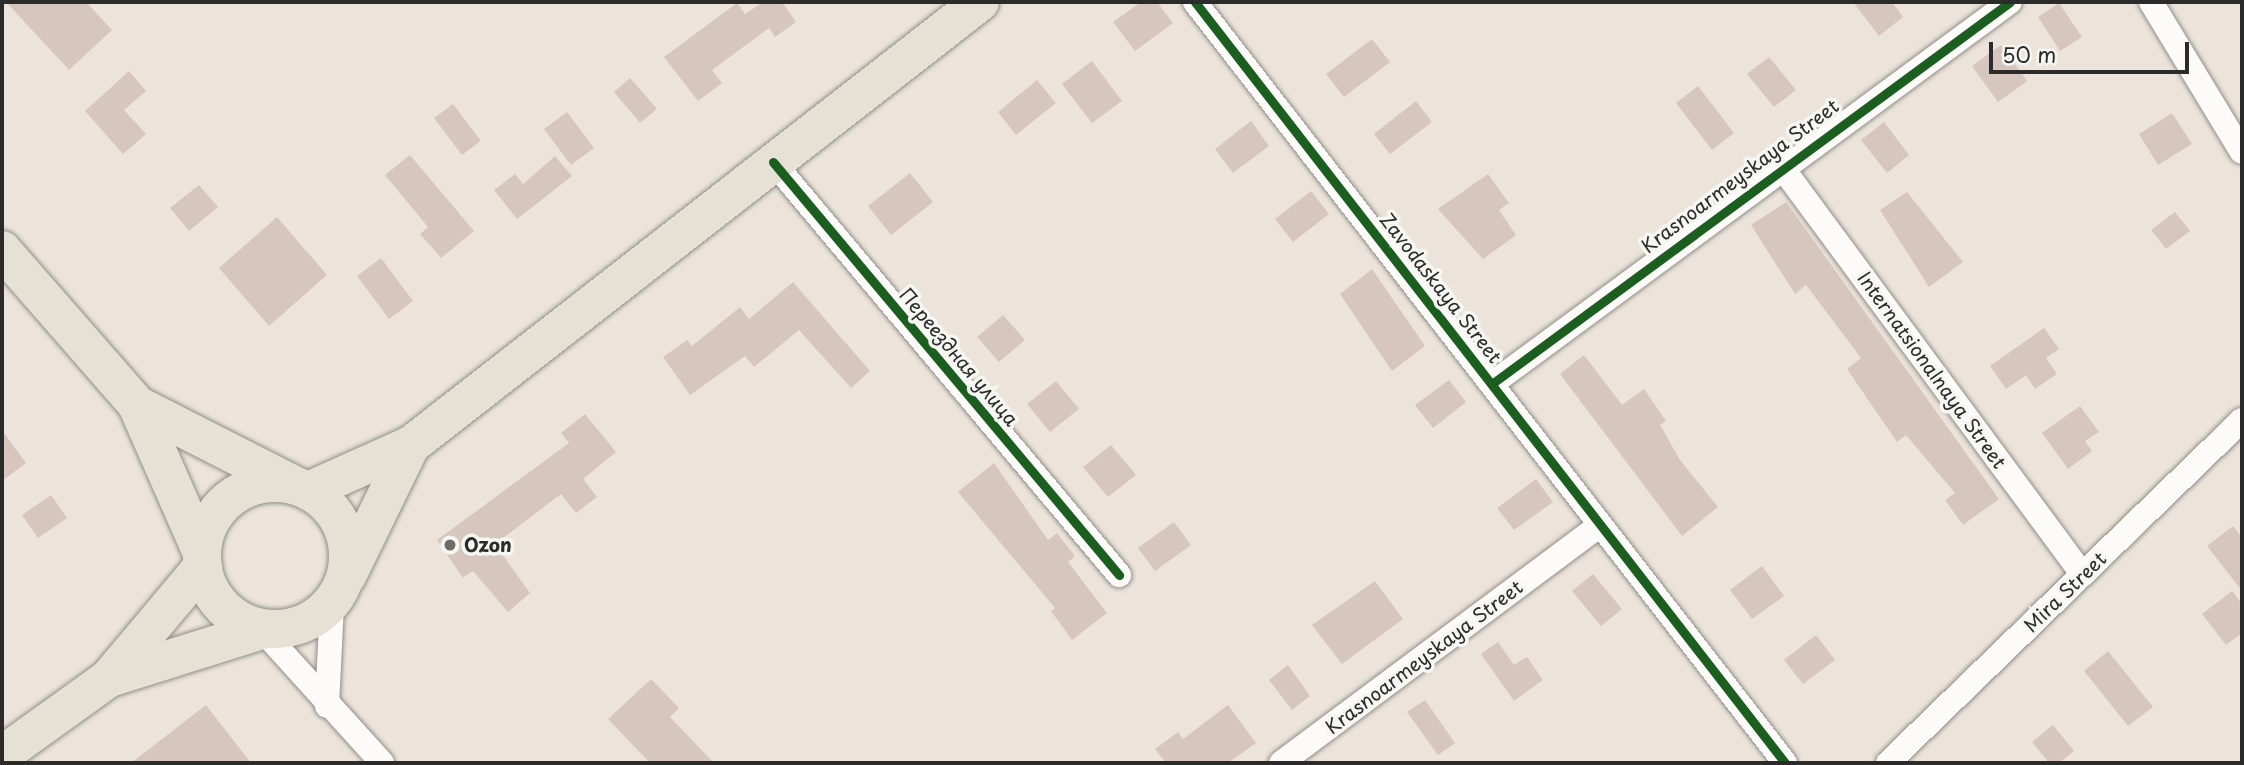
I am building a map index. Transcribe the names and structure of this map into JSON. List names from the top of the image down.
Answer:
{
  "streets": {
    "street": [
      "Krasnoarmeyskaya Street",
      "Zavodaskaya Street",
      "Переездная улица",
      "Internatsionalnaya Street",
      "Mira Street"
    ]
  },
  "crossings": [
    ["Krasnoarmeyskaya Street", "Zavodaskaya Street"],
    ["Krasnoarmeyskaya Street", "Internatsionalnaya Street"],
    ["Internatsionalnaya Street", "Mira Street"]
  ],
  "places": ["Ozon"],
  "scale_bar": "50 m"
}
